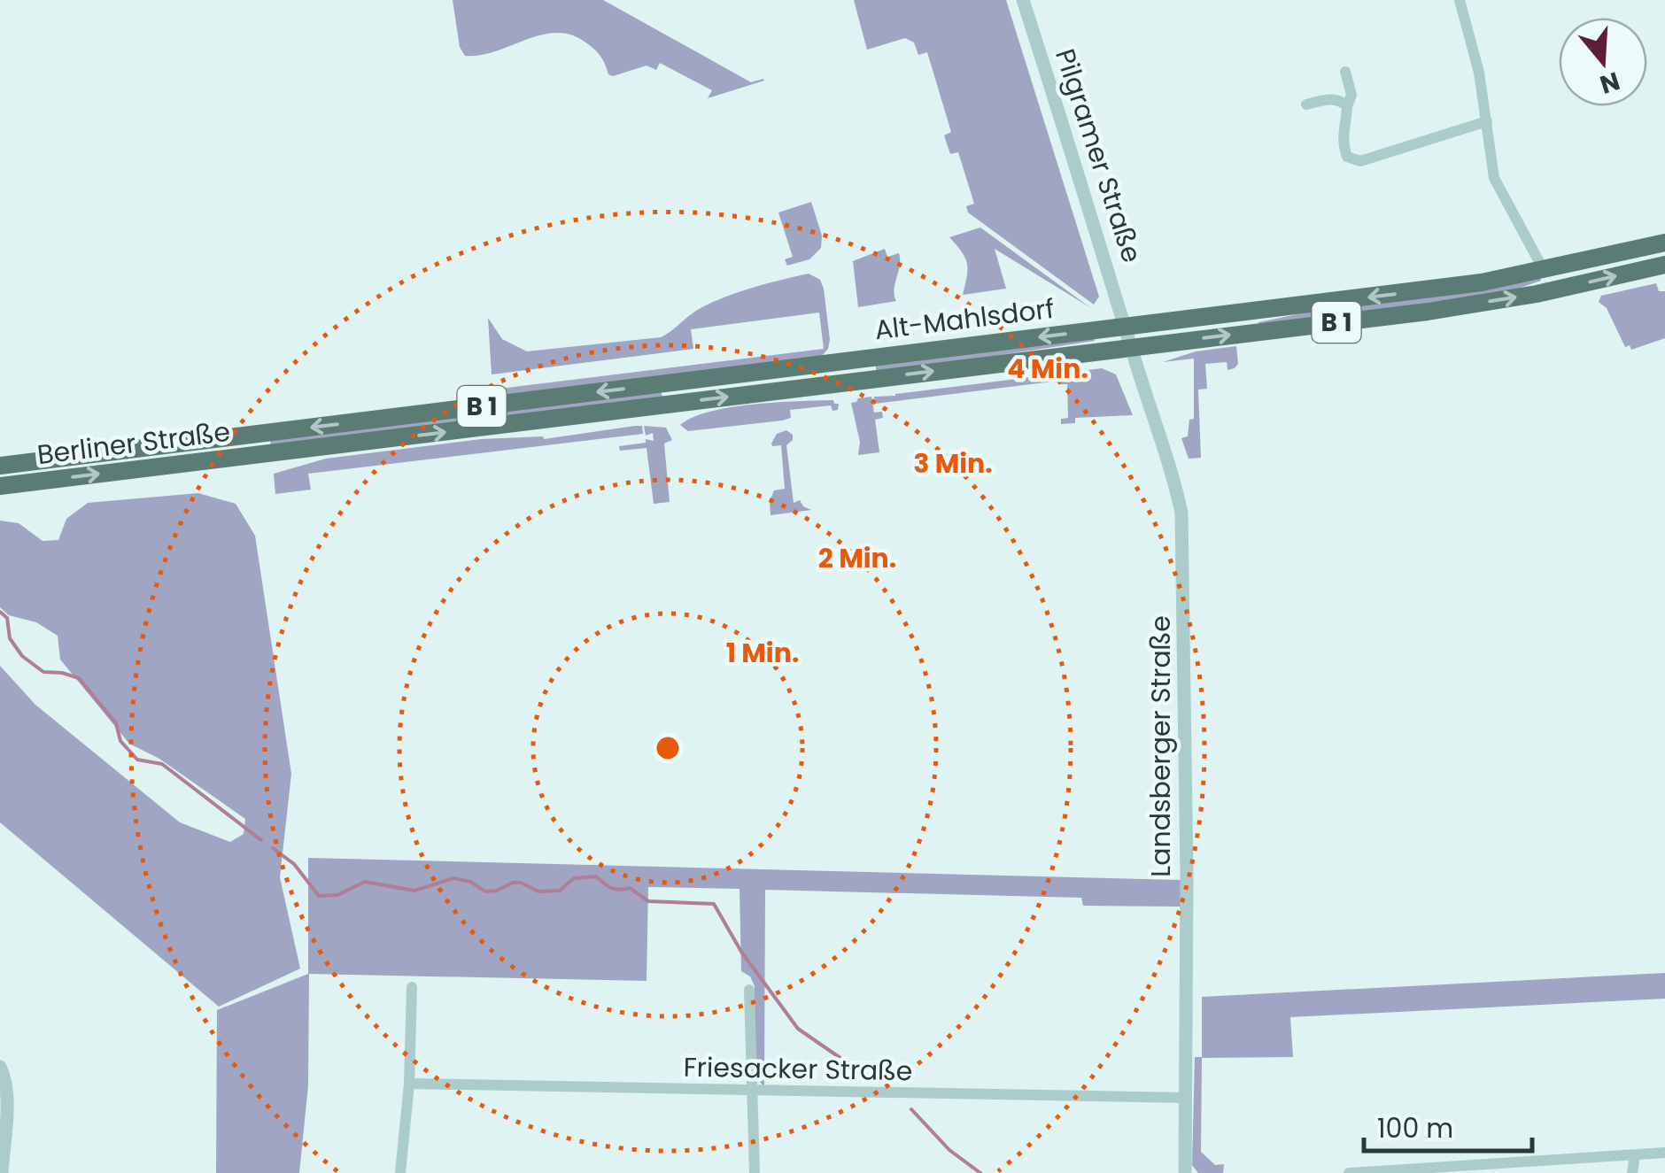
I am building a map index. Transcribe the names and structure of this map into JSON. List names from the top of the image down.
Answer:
{
  "streets": {
    "main road": ["Alt-Mahlsdorf", "B 1", "Berliner Straße"],
    "street": ["Pilgramer Straße", "Landsberger Straße", "Friesacker Straße"]
  },
  "crossings": [
    ["Pilgramer Straße", "Alt-Mahlsdorf"],
    ["Pilgramer Straße", "Landsberger Straße"],
    ["Alt-Mahlsdorf", "Berliner Straße"],
    ["Alt-Mahlsdorf", "Landsberger Straße"],
    ["Landsberger Straße", "Friesacker Straße"]
  ],
  "scale_bar": "100 m",
  "north": "bottom",
  "rings": [
    "4 Min.",
    "3 Min.",
    "2 Min.",
    "1 Min."
  ]
}
